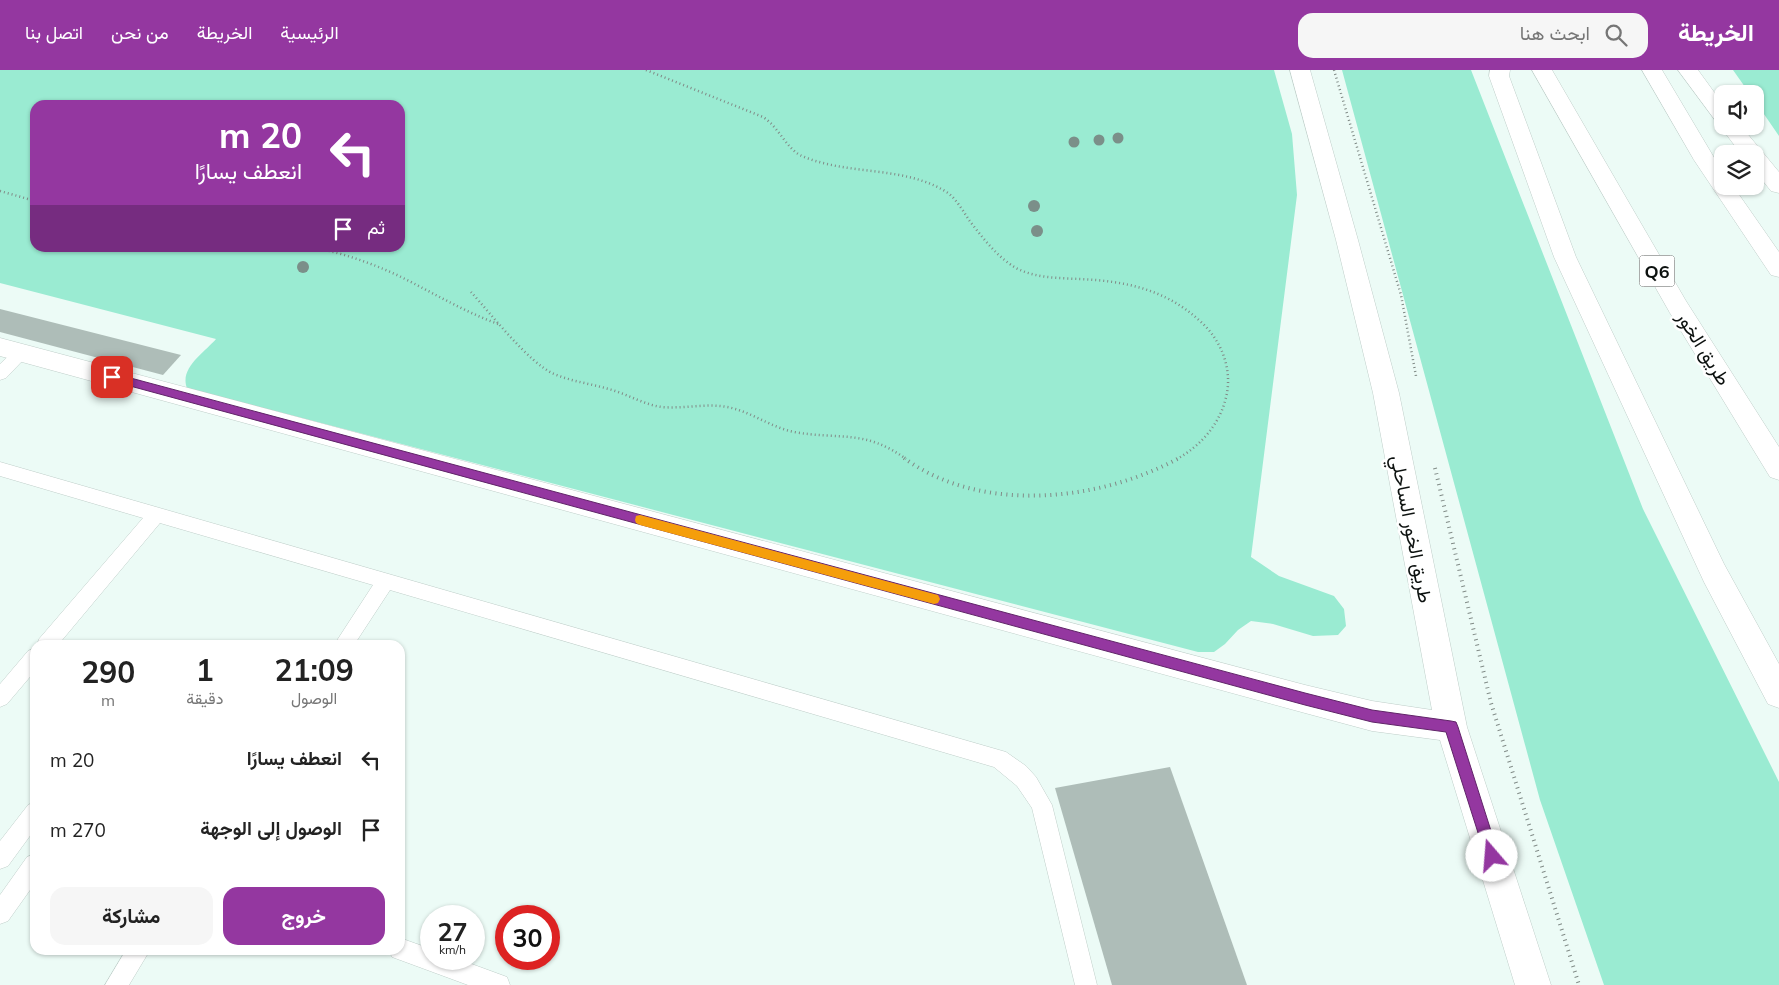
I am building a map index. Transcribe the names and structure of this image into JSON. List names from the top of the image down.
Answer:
{
  "streets": {
    "main road": ["Q6", "طريق الخور", "طريق الخور الساحلي"]
  },
  "page": {
    "header": "الخريطة",
    "search": "ابحث هنا",
    "nav": [
      "الرئيسية",
      "الخريطة",
      "من نحن",
      "اتصل بنا"
    ],
    "turn": ["20 m", "انعطف يسارًا"],
    "then": "ثم",
    "eta": [
      "21:09",
      "الوصول",
      "1",
      "دقيقة",
      "290",
      "m"
    ],
    "list": [
      {
        "name": "انعطف يسارًا",
        "value": "20 m"
      },
      {
        "name": "الوصول إلى الوجهة",
        "value": "270 m"
      }
    ],
    "buttons": ["خروج", "مشاركة"],
    "speed": "27 km/h",
    "limit": "30"
  }
}
